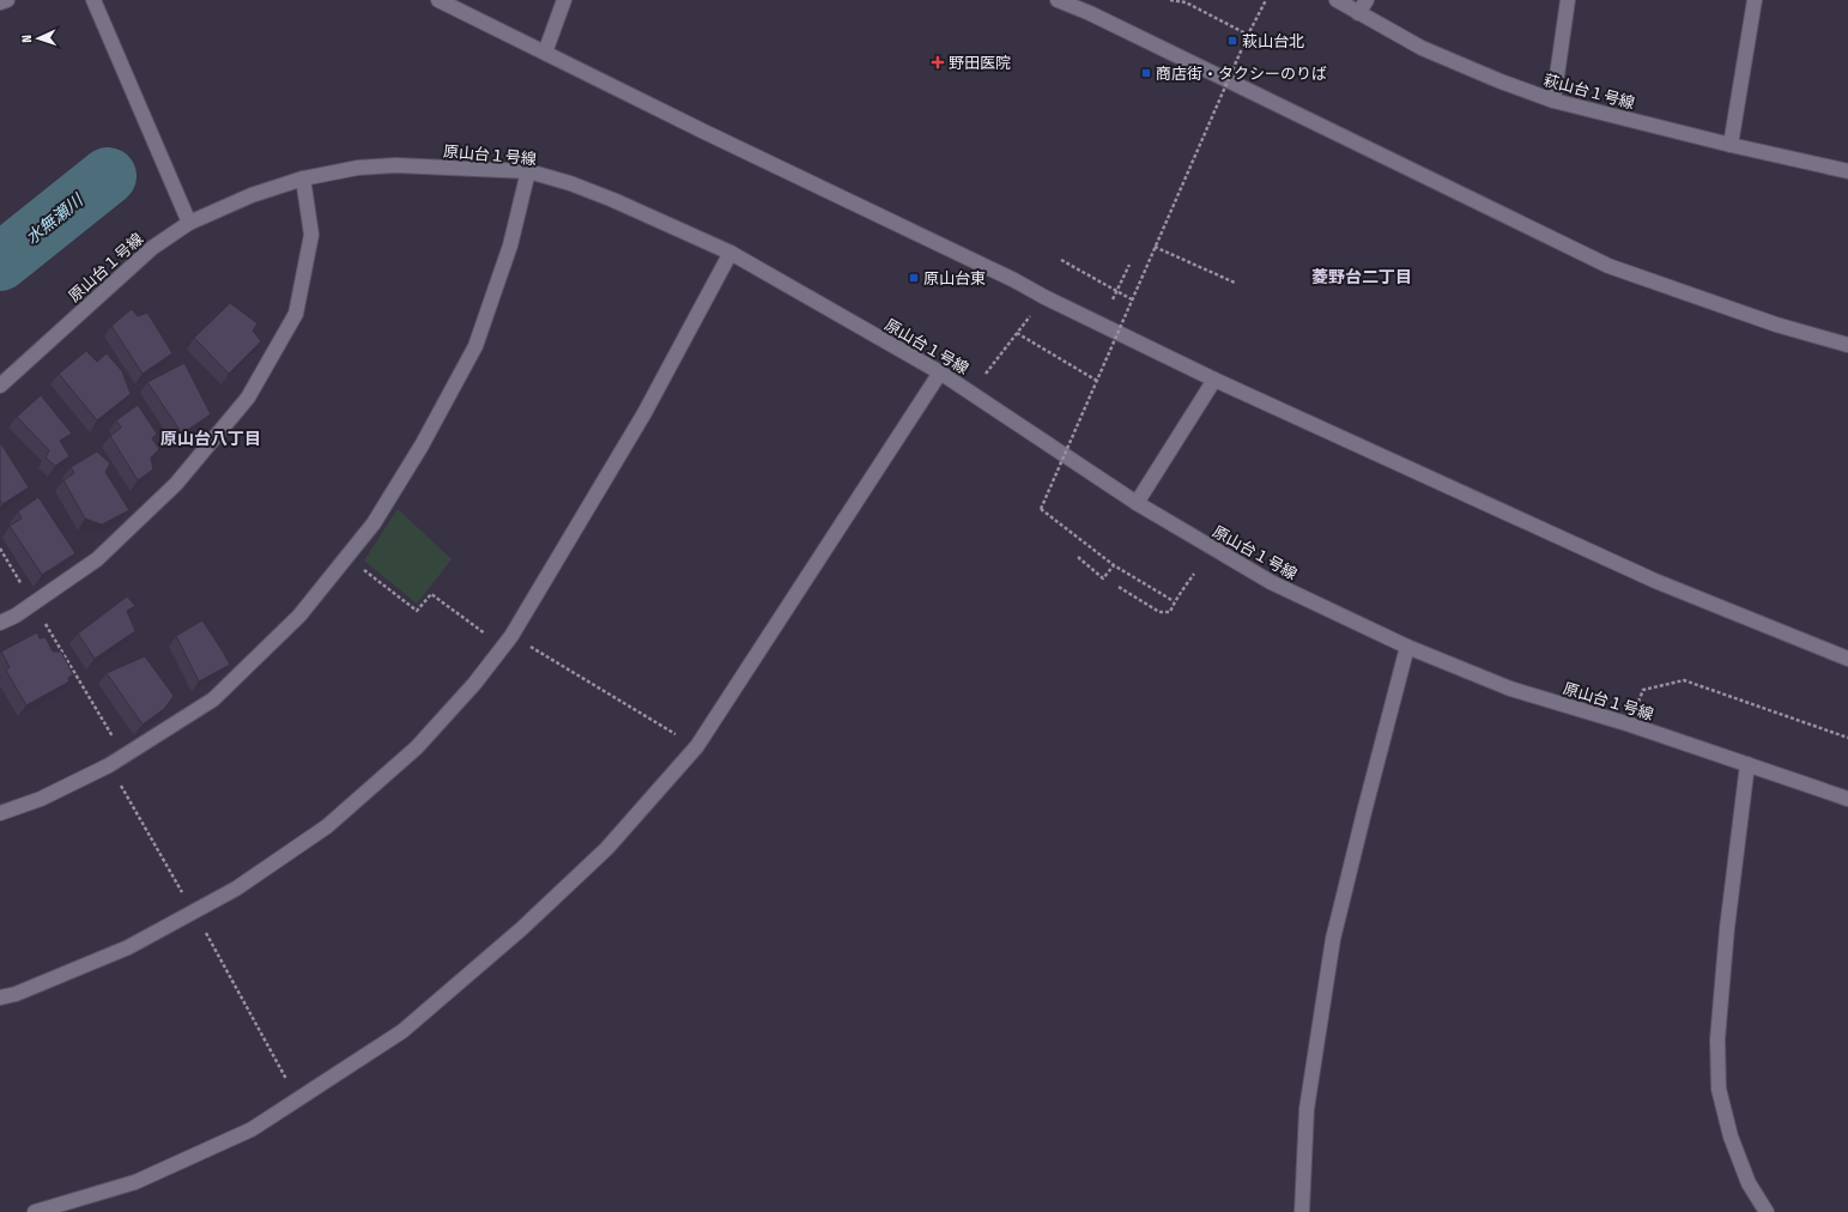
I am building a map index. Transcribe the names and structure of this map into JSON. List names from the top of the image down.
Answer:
{
  "streets": {
    "street": ["萩山台１号線", "原山台１号線"]
  },
  "districts": ["菱野台二丁目", "原山台八丁目"],
  "water": ["水無瀬川"],
  "places": {
    "transit": ["萩山台北", "商店街・タクシーのりば", "原山台東"],
    "health": ["野田医院"]
  },
  "north": "left"
}
